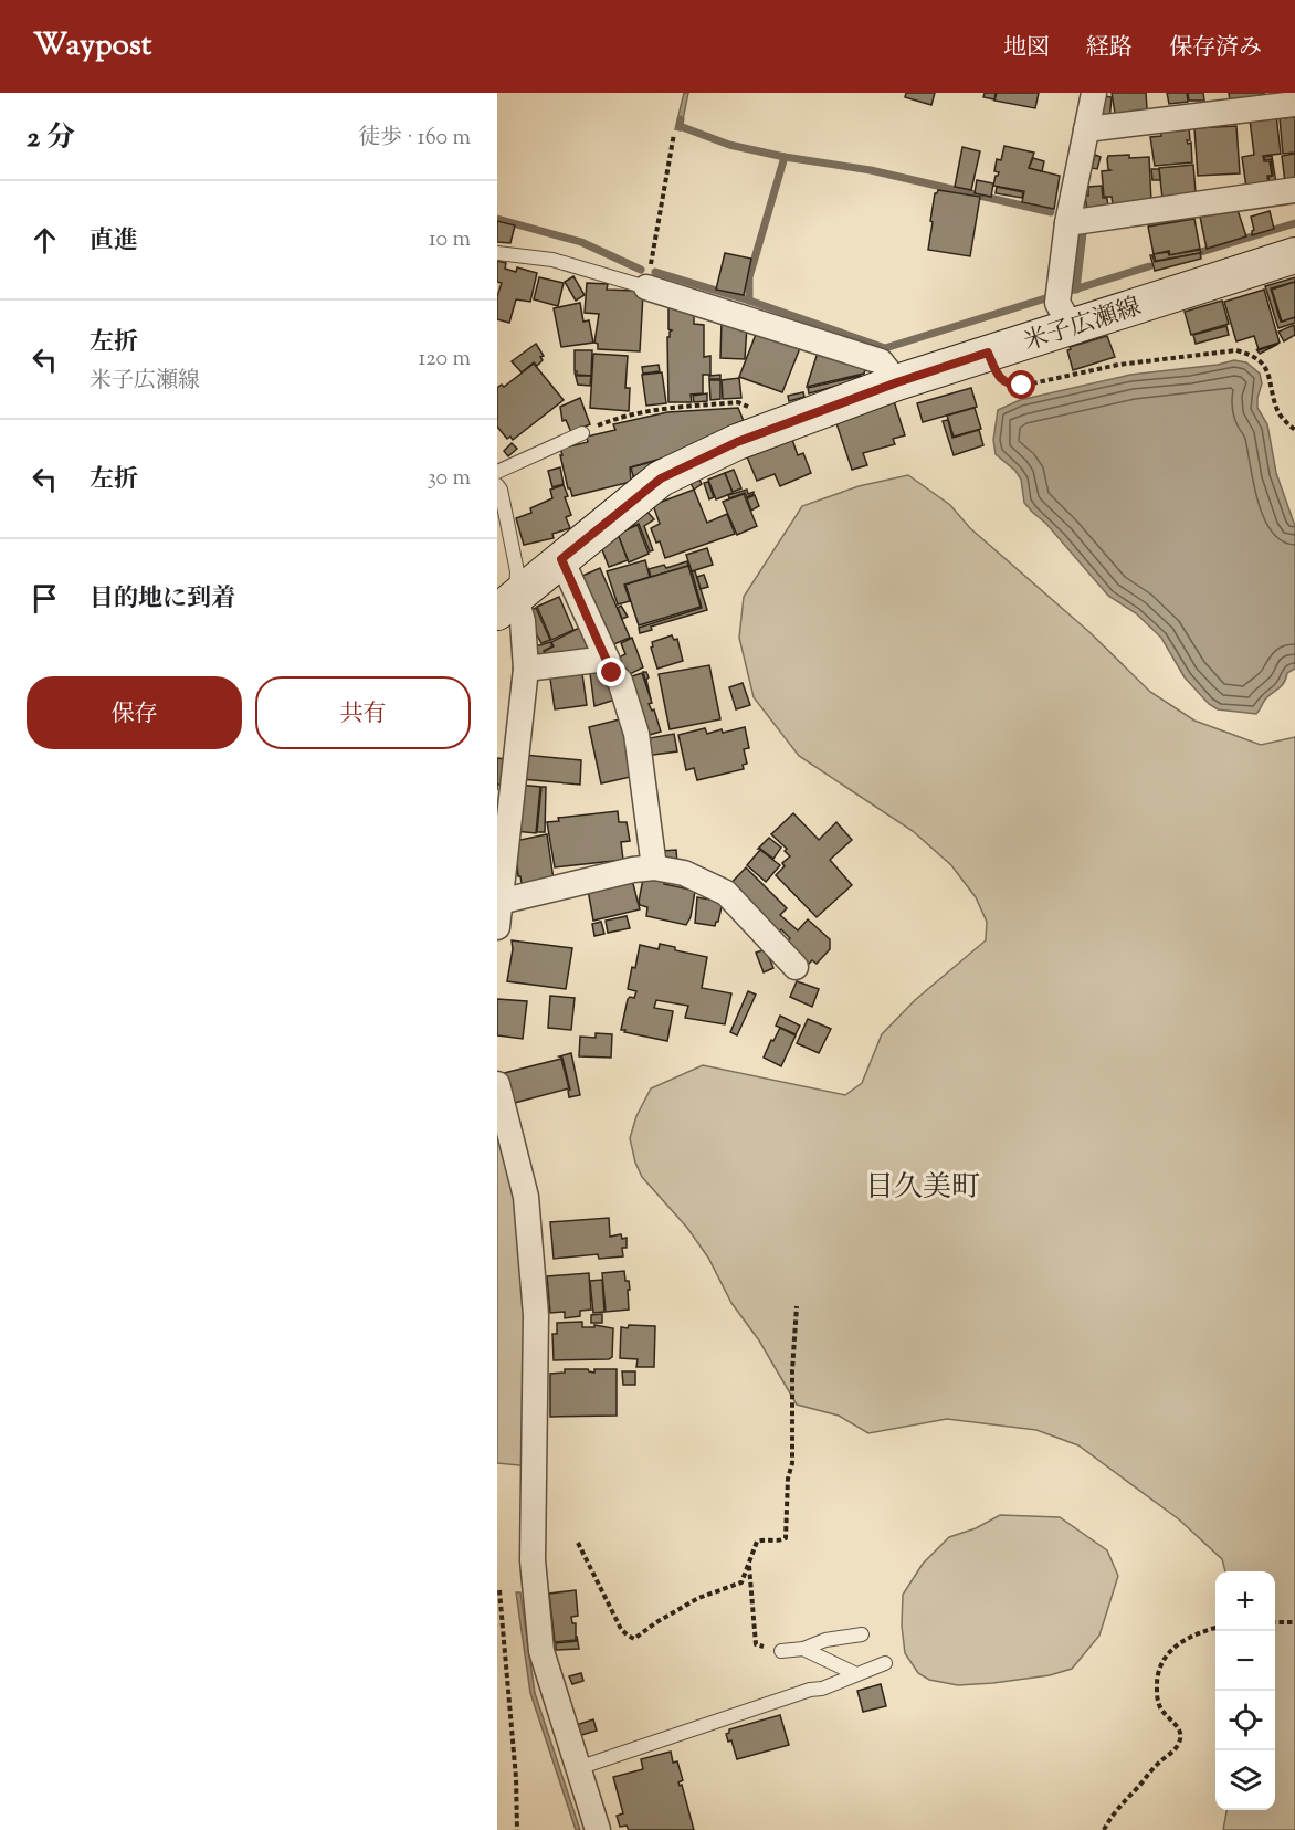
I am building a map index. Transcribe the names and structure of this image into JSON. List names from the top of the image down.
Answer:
{
  "streets": {
    "main road": ["米子広瀬線"]
  },
  "districts": ["目久美町"],
  "page": {
    "header": "Waypost",
    "nav": ["地図", "経路", "保存済み"],
    "heading": ["2 分", "徒歩 · 160 m"],
    "list": [
      ["直進", "10 m"],
      ["左折", "米子広瀬線", "120 m"],
      ["左折", "30 m"],
      "目的地に到着"
    ],
    "buttons": ["保存", "共有"],
    "map_buttons": ["+", "−"]
  }
}
